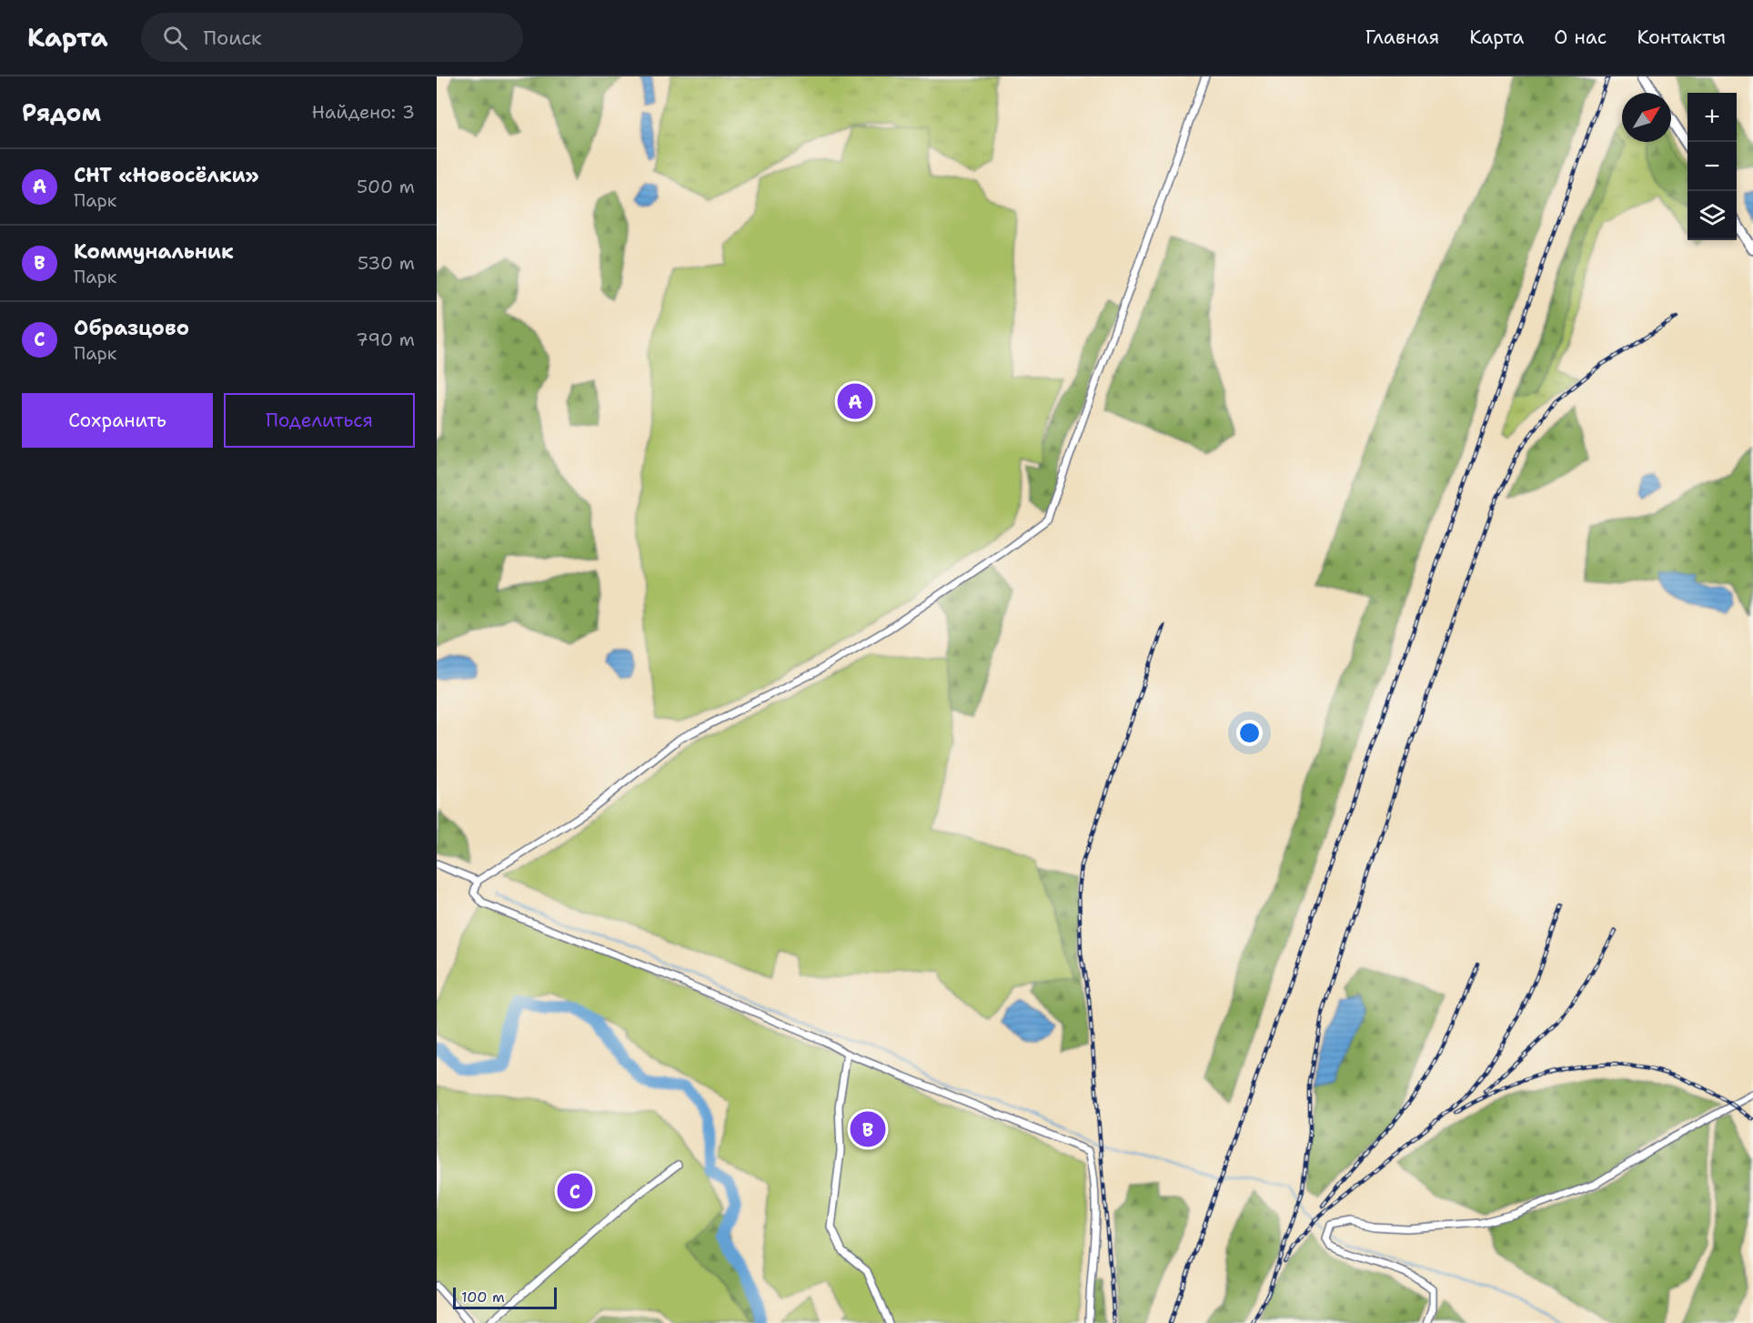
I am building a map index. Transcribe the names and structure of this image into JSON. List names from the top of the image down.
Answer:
{
  "scale_bar": "100 m",
  "north": "top right",
  "page": {
    "header": "Карта",
    "search": "Поиск",
    "nav": [
      "Главная",
      "Карта",
      "О нас",
      "Контакты"
    ],
    "heading": ["Рядом", "Найдено: 3"],
    "map_buttons": ["+", "−"],
    "list": [
      {
        "mark": "A",
        "name": "СНТ «Новосёлки»",
        "note": "Парк",
        "value": "500 m"
      },
      {
        "mark": "B",
        "name": "Коммунальник",
        "note": "Парк",
        "value": "530 m"
      },
      {
        "mark": "C",
        "name": "Образцово",
        "note": "Парк",
        "value": "790 m"
      }
    ],
    "buttons": ["Сохранить", "Поделиться"],
    "pins": ["A", "B", "C"],
    "scale": "100 m"
  }
}
